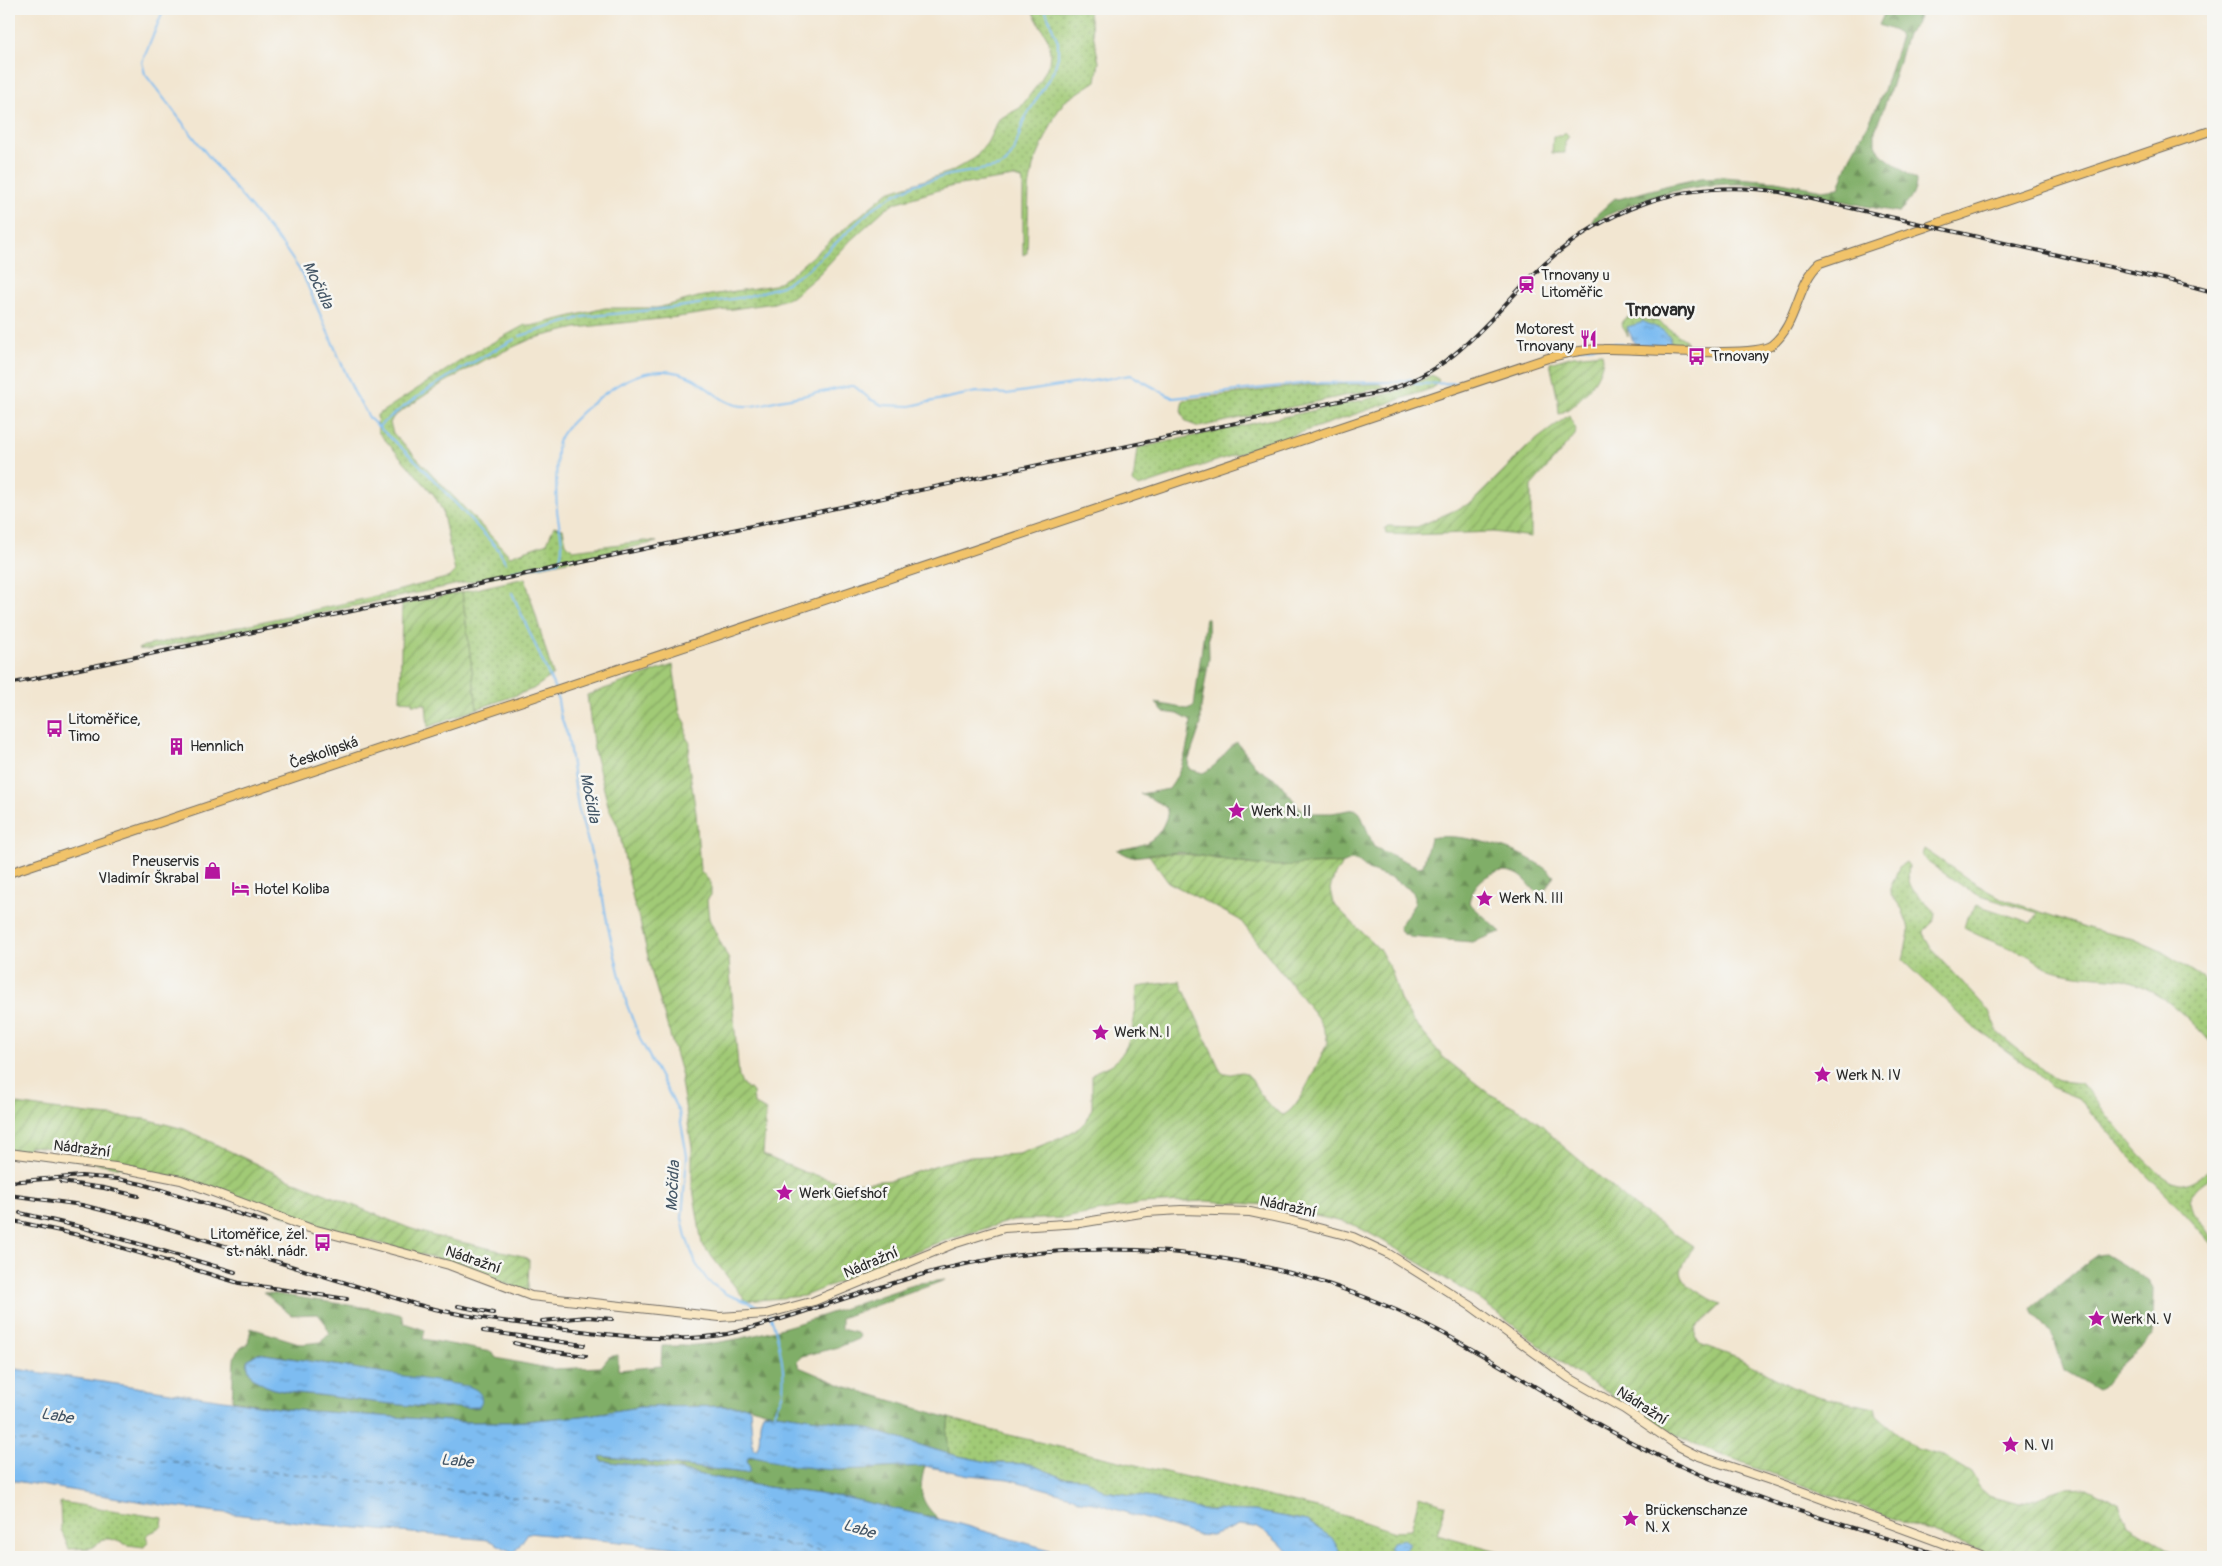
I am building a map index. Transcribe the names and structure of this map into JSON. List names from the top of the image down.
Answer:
{
  "streets": {
    "main road": ["Českolipská", "Nádražní"]
  },
  "districts": ["Trnovany"],
  "water": ["Močidla", "Labe"],
  "places": {
    "station": ["Trnovany u Litoměřic"],
    "restaurant": ["Motorest Trnovany"],
    "bus stop": ["Trnovany", "Litoměřice, Timo", "Litoměřice, žel. st. nákl. nádr."],
    "building": ["Hennlich"],
    "place": [
      "Werk N. II",
      "Werk N. III",
      "Werk N. I",
      "Werk N. IV",
      "Werk Giefshof",
      "Werk N. V",
      "N. VI",
      "Brückenschanze N. X"
    ],
    "shop": ["Pneuservis Vladimír Škrabal"],
    "hotel": ["Hotel Koliba"]
  }
}
